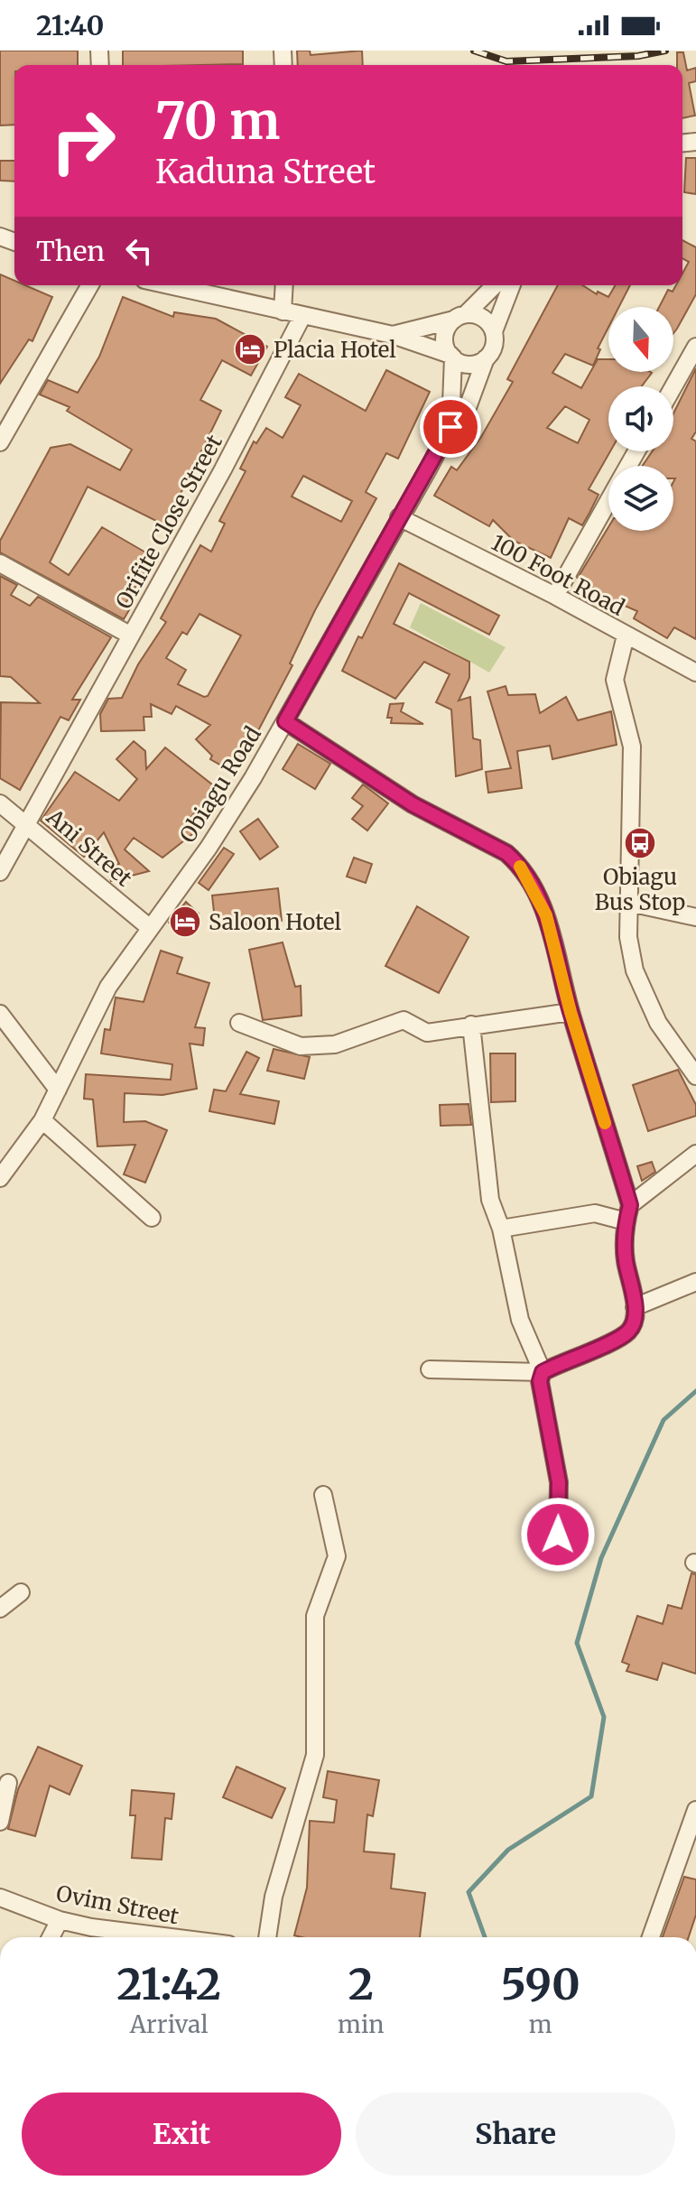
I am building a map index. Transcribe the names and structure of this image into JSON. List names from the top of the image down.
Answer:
{
  "streets": {
    "street": [
      "Orifite Close Street",
      "100 Foot Road",
      "Obiagu Road",
      "Ani Street",
      "Ovim Street"
    ]
  },
  "crossings": [
    ["Orifite Close Street", "Ani Street"],
    ["100 Foot Road", "Obiagu Road"],
    ["Obiagu Road", "Ani Street"]
  ],
  "places": {
    "hotel": ["Placia Hotel", "Saloon Hotel"],
    "bus stop": ["Obiagu Bus Stop"]
  },
  "north": "bottom",
  "page": {
    "status": "21:40",
    "turn": ["70 m", "Kaduna Street"],
    "then": "Then",
    "eta": [
      "21:42",
      "Arrival",
      "2",
      "min",
      "590",
      "m"
    ],
    "buttons": ["Exit", "Share"]
  }
}
